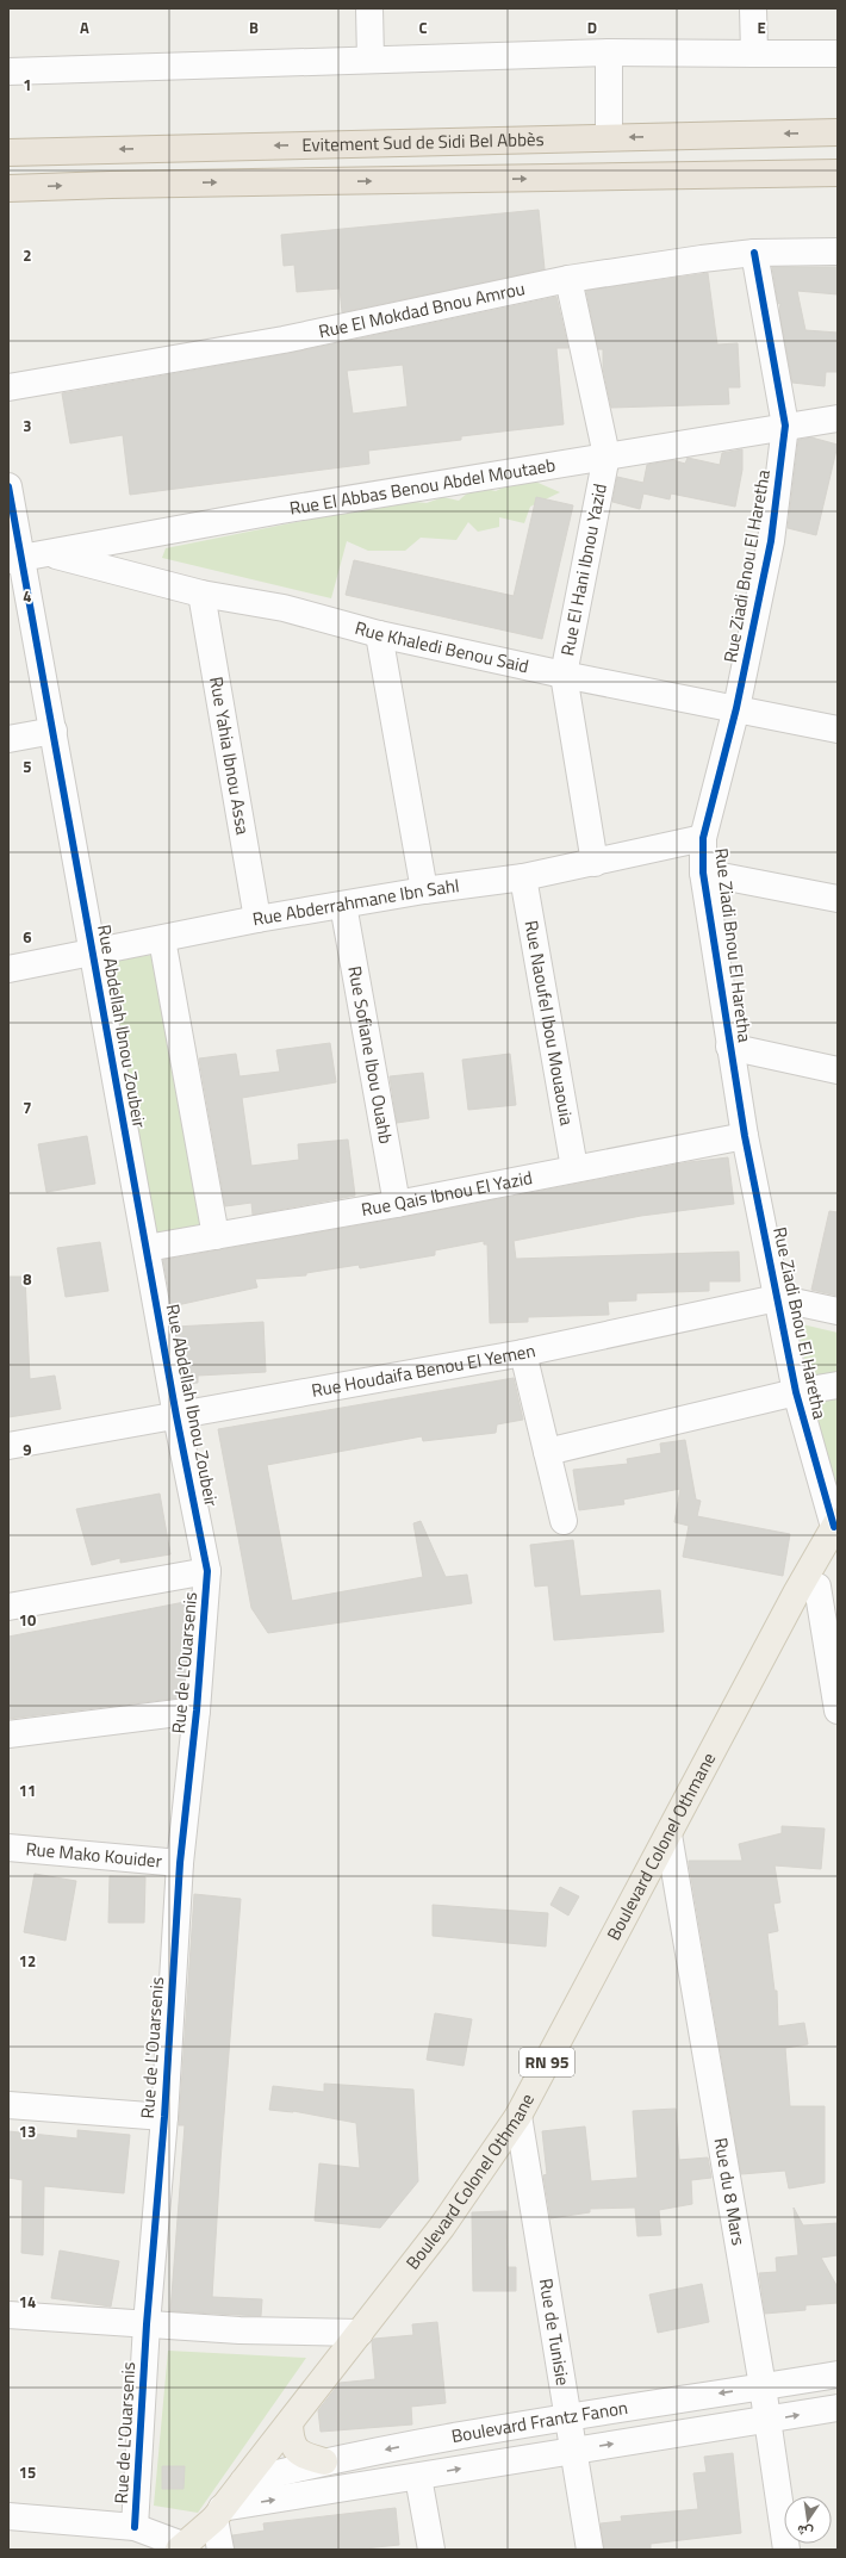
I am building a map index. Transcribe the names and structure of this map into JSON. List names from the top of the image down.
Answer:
{
  "streets": {
    "highway": ["Evitement Sud de Sidi Bel Abbès"],
    "main road": ["Boulevard Colonel Othmane", "RN 95"],
    "street": [
      "Rue El Mokdad Bnou Amrou",
      "Rue El Abbas Benou Abdel Moutaeb",
      "Rue Ziadi Bnou El Haretha",
      "Rue El Hani Ibnou Yazid",
      "Rue Khaledi Benou Said",
      "Rue Yahia Ibnou Assa",
      "Rue Abderrahmane Ibn Sahl",
      "Rue Naoufel Ibou Mouaouia",
      "Rue Abdellah Ibnou Zoubeir",
      "Rue Sofiane Ibou Ouahb",
      "Rue Qais Ibnou El Yazid",
      "Rue Houdaifa Benou El Yemen",
      "Rue de L'Ouarsenis",
      "Rue Mako Kouider",
      "Rue du 8 Mars",
      "Rue de Tunisie",
      "Boulevard Frantz Fanon"
    ]
  },
  "crossings": [
    ["Rue El Mokdad Bnou Amrou", "Rue Ziadi Bnou El Haretha"],
    ["Rue El Mokdad Bnou Amrou", "Rue El Hani Ibnou Yazid"],
    ["Rue El Abbas Benou Abdel Moutaeb", "Rue Ziadi Bnou El Haretha"],
    ["Rue El Abbas Benou Abdel Moutaeb", "Rue El Hani Ibnou Yazid"],
    ["Rue El Abbas Benou Abdel Moutaeb", "Rue Khaledi Benou Said"],
    ["Rue El Abbas Benou Abdel Moutaeb", "Rue Abdellah Ibnou Zoubeir"],
    ["Rue Ziadi Bnou El Haretha", "Rue Khaledi Benou Said"],
    ["Rue Ziadi Bnou El Haretha", "Rue Abderrahmane Ibn Sahl"],
    ["Rue Ziadi Bnou El Haretha", "Rue Qais Ibnou El Yazid"],
    ["Rue Ziadi Bnou El Haretha", "Rue Houdaifa Benou El Yemen"],
    ["Rue Ziadi Bnou El Haretha", "Boulevard Colonel Othmane"],
    ["Rue El Hani Ibnou Yazid", "Rue Khaledi Benou Said"],
    ["Rue El Hani Ibnou Yazid", "Rue Abderrahmane Ibn Sahl"],
    ["Rue Khaledi Benou Said", "Rue Yahia Ibnou Assa"],
    ["Rue Yahia Ibnou Assa", "Rue Abderrahmane Ibn Sahl"],
    ["Rue Abderrahmane Ibn Sahl", "Rue Naoufel Ibou Mouaouia"],
    ["Rue Abderrahmane Ibn Sahl", "Rue Abdellah Ibnou Zoubeir"],
    ["Rue Abderrahmane Ibn Sahl", "Rue Sofiane Ibou Ouahb"],
    ["Rue Naoufel Ibou Mouaouia", "Rue Qais Ibnou El Yazid"],
    ["Rue Abdellah Ibnou Zoubeir", "Rue Qais Ibnou El Yazid"],
    ["Rue Abdellah Ibnou Zoubeir", "Rue Houdaifa Benou El Yemen"],
    ["Rue Abdellah Ibnou Zoubeir", "Rue de L'Ouarsenis"],
    ["Rue Sofiane Ibou Ouahb", "Rue Qais Ibnou El Yazid"],
    ["Rue de L'Ouarsenis", "Rue Mako Kouider"],
    ["Boulevard Colonel Othmane", "Rue du 8 Mars"],
    ["Boulevard Colonel Othmane", "Rue de Tunisie"],
    ["Boulevard Colonel Othmane", "Boulevard Frantz Fanon"],
    ["Rue du 8 Mars", "Boulevard Frantz Fanon"],
    ["Rue de Tunisie", "Boulevard Frantz Fanon"]
  ],
  "north": "bottom",
  "grid": {
    "columns": [
      "A",
      "B",
      "C",
      "D",
      "E"
    ],
    "rows": [
      "1",
      "2",
      "3",
      "4",
      "5",
      "6",
      "7",
      "8",
      "9",
      "10",
      "11",
      "12",
      "13",
      "14",
      "15"
    ]
  }
}
